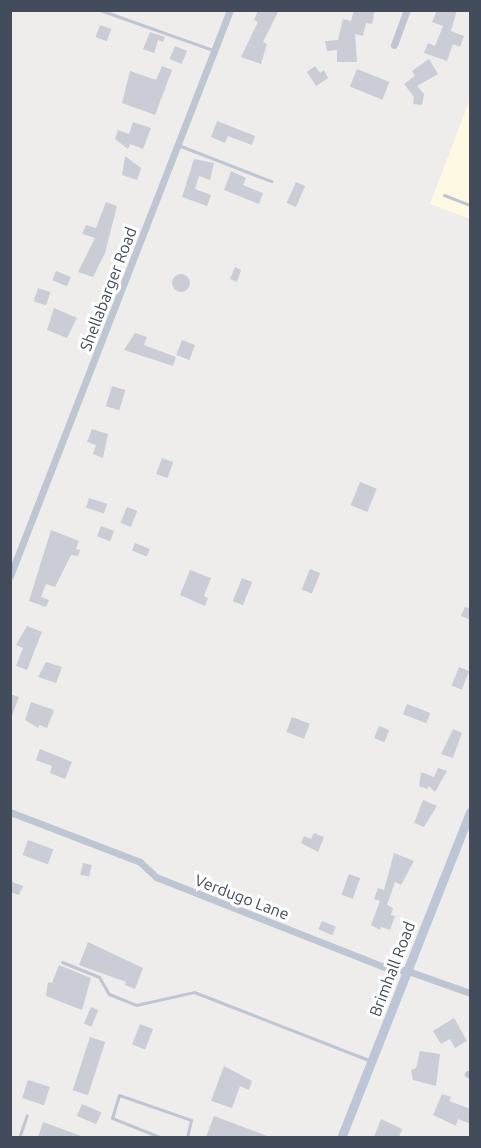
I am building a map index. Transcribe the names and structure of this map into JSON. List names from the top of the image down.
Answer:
{
  "streets": {
    "street": ["Shellabarger Road", "Verdugo Lane", "Brimhall Road"]
  },
  "crossings": [
    ["Verdugo Lane", "Brimhall Road"]
  ]
}
